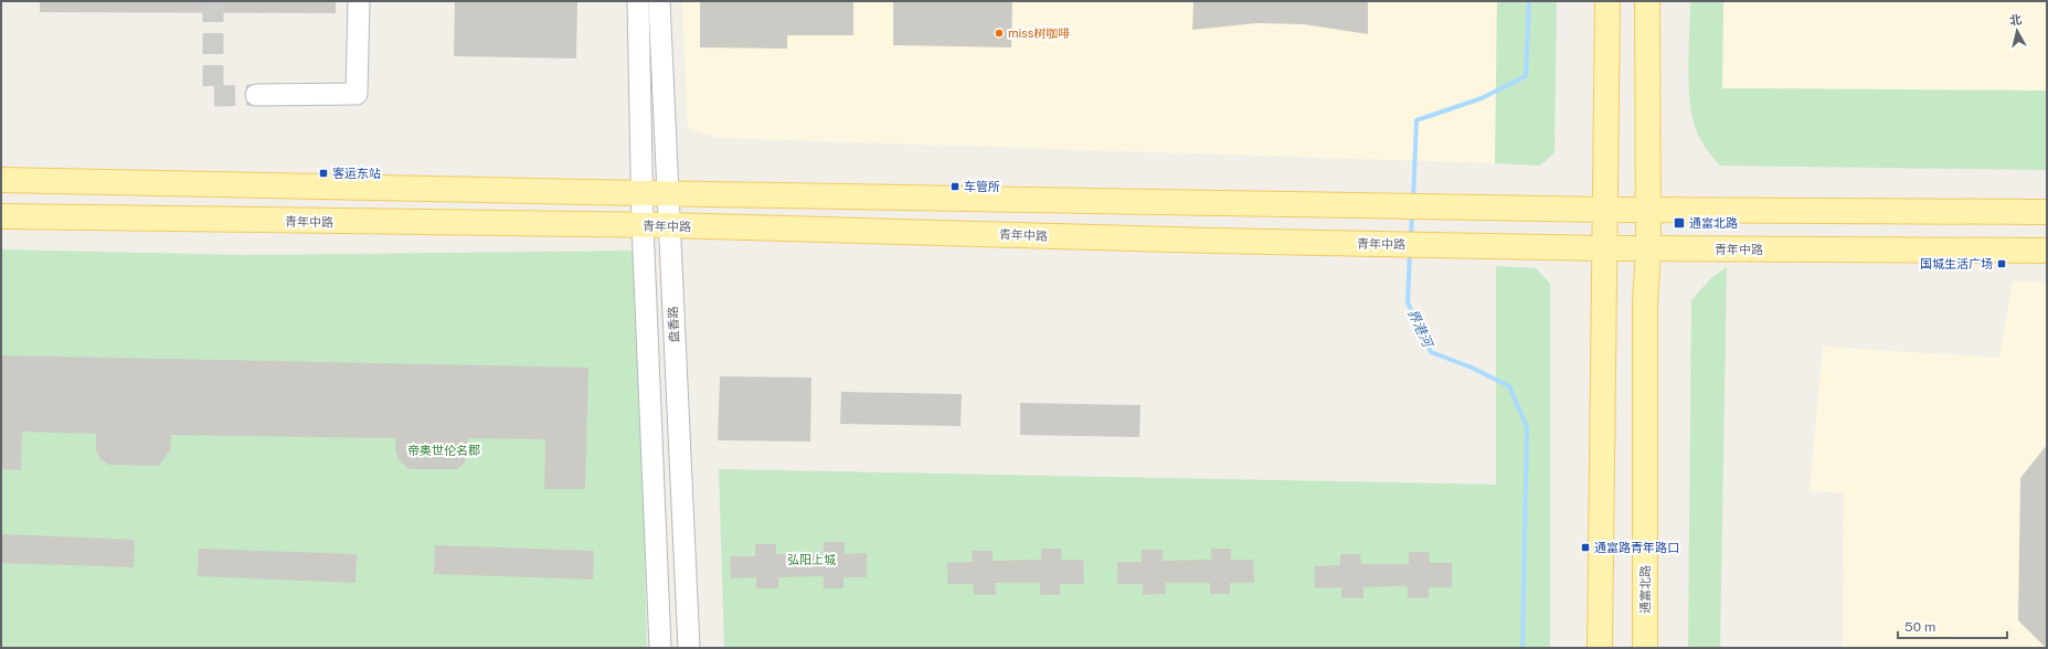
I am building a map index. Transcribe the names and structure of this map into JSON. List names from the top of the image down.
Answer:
{
  "streets": {
    "main road": ["青年中路", "通富北路"],
    "street": ["盘香路"]
  },
  "crossings": [
    ["青年中路", "盘香路"],
    ["青年中路", "通富北路"]
  ],
  "water": ["界港河"],
  "parks": ["帝奥世伦名郡", "弘阳上城"],
  "places": {
    "other": ["miss树咖啡"],
    "transit": [
      "客运东站",
      "车管所",
      "通富北路",
      "国城生活广场",
      "通富路青年路口"
    ]
  },
  "scale_bar": "50 m",
  "north": "top"
}
